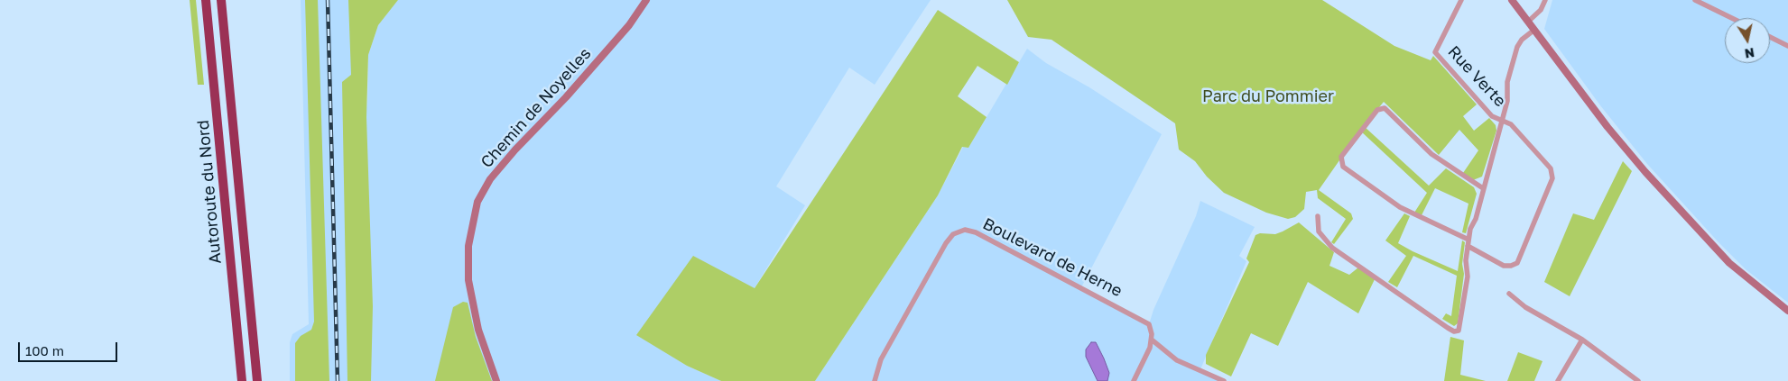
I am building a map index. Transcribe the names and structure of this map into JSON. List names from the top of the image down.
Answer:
{
  "streets": {
    "highway": ["Autoroute du Nord"],
    "street": ["Rue Verte", "Chemin de Noyelles", "Boulevard de Herne"]
  },
  "parks": ["Parc du Pommier"],
  "scale_bar": "100 m",
  "north": "bottom"
}
